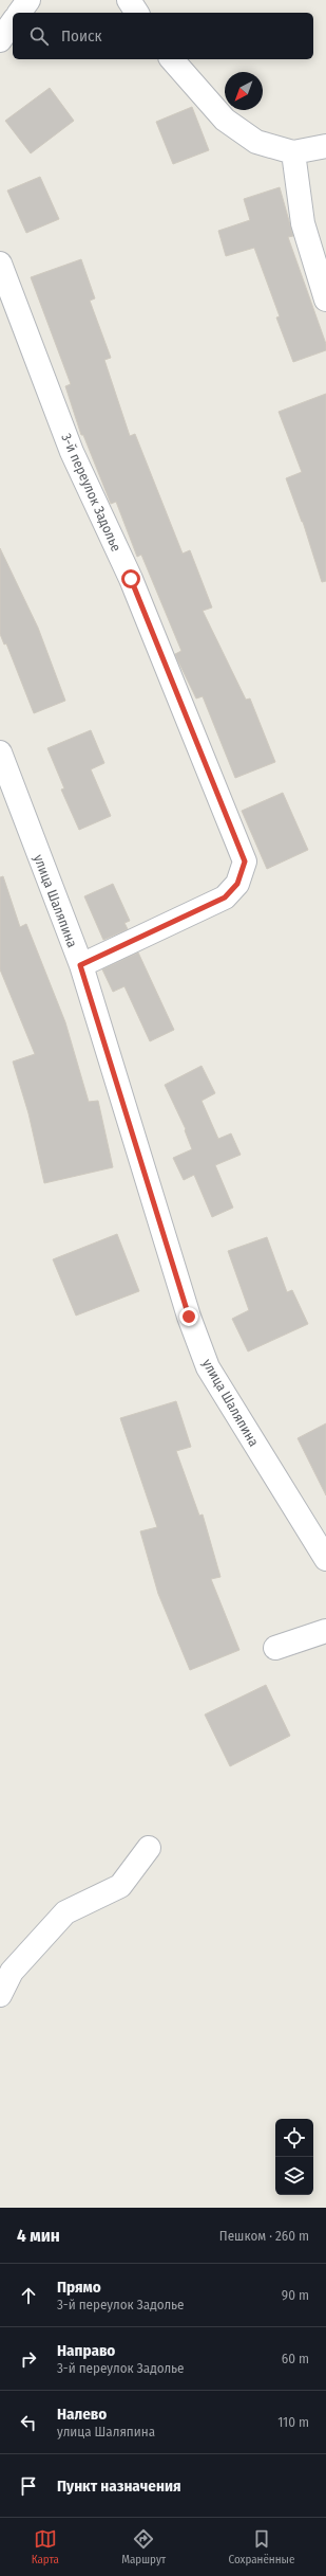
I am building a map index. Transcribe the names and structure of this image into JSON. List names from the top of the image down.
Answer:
{
  "streets": {
    "street": ["3-й переулок Задолье", "улица Шаляпина"]
  },
  "crossings": [
    ["3-й переулок Задолье", "улица Шаляпина"]
  ],
  "north": "bottom left",
  "page": {
    "search": "Поиск",
    "heading": ["4 мин", "Пешком · 260 m"],
    "list": [
      ["Прямо", "3-й переулок Задолье", "90 m"],
      ["Направо", "3-й переулок Задолье", "60 m"],
      ["Налево", "улица Шаляпина", "110 m"],
      "Пункт назначения"
    ],
    "nav": ["Карта", "Маршрут", "Сохранённые"]
  }
}
